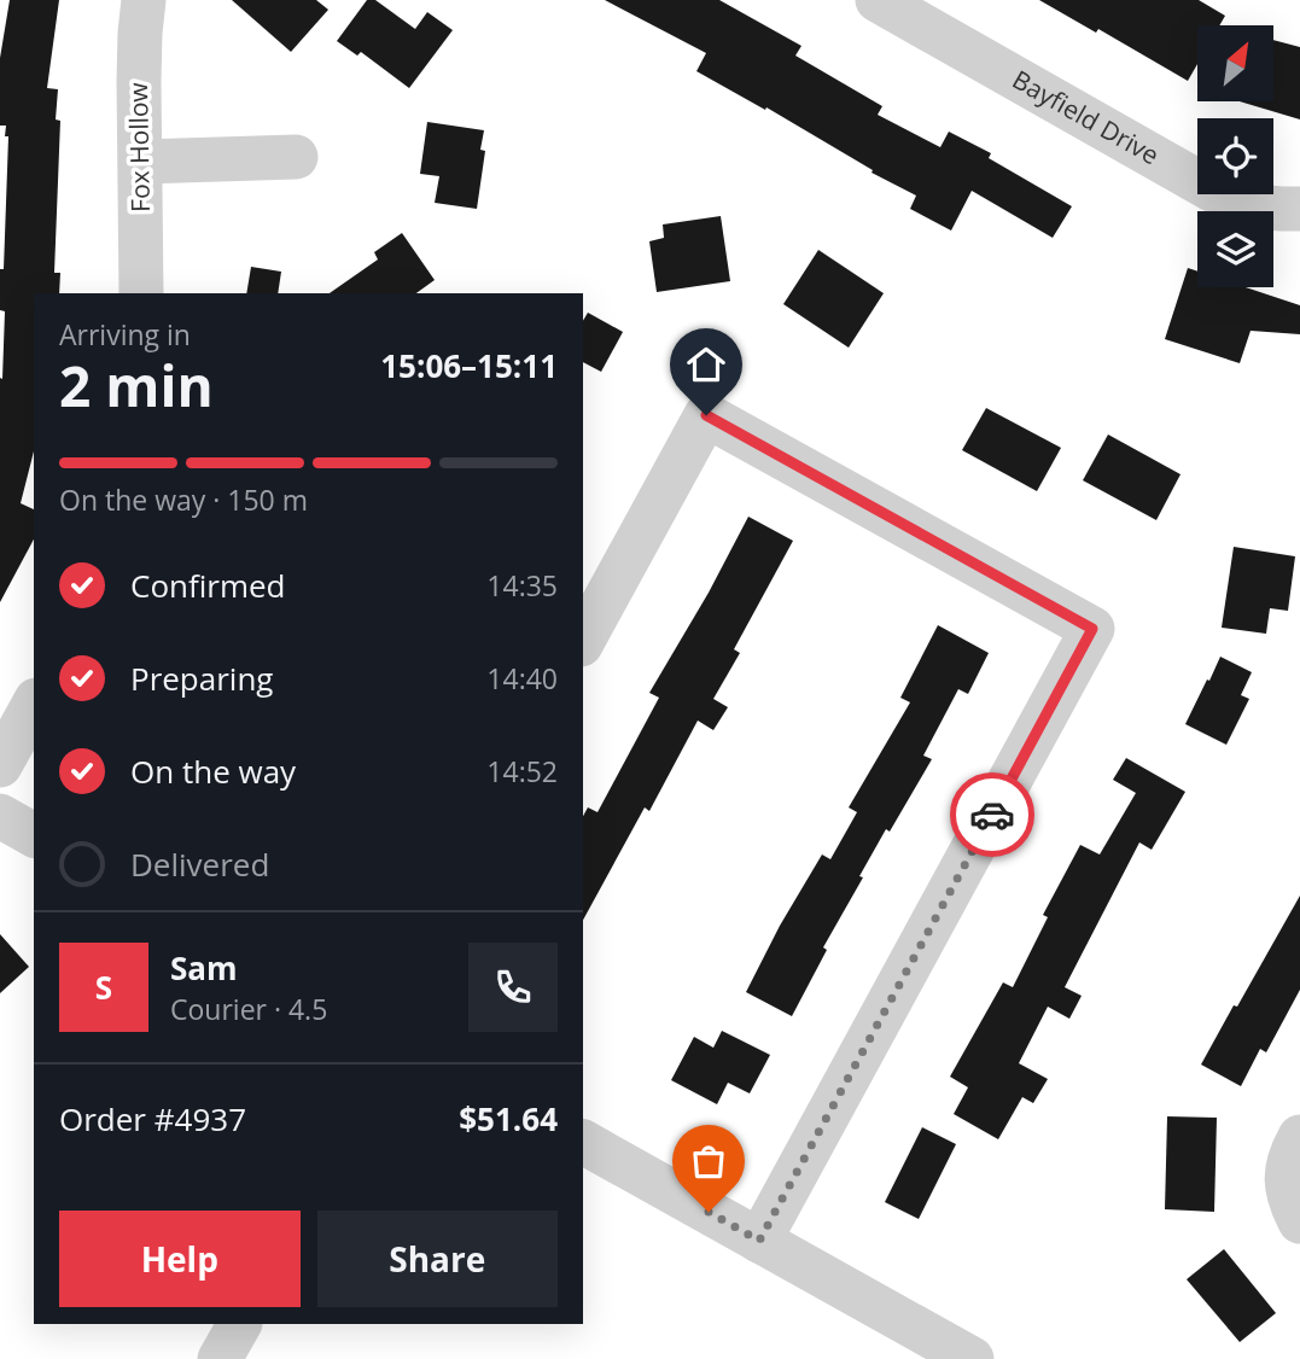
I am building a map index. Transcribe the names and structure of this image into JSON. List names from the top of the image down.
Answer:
{
  "streets": {
    "street": ["Bayfield Drive", "Fox Hollow"]
  },
  "north": "top right",
  "page": {
    "heading": ["2 min", "Arriving in", "15:06–15:11"],
    "panel": [
      "Sam",
      "Courier · 4.5",
      "Order #4937",
      "$51.64"
    ],
    "bar": "On the way · 150 m",
    "list": [
      ["Confirmed", "14:35"],
      ["Preparing", "14:40"],
      ["On the way", "14:52"],
      "Delivered"
    ],
    "round": "S",
    "buttons": ["Help", "Share"]
  }
}
